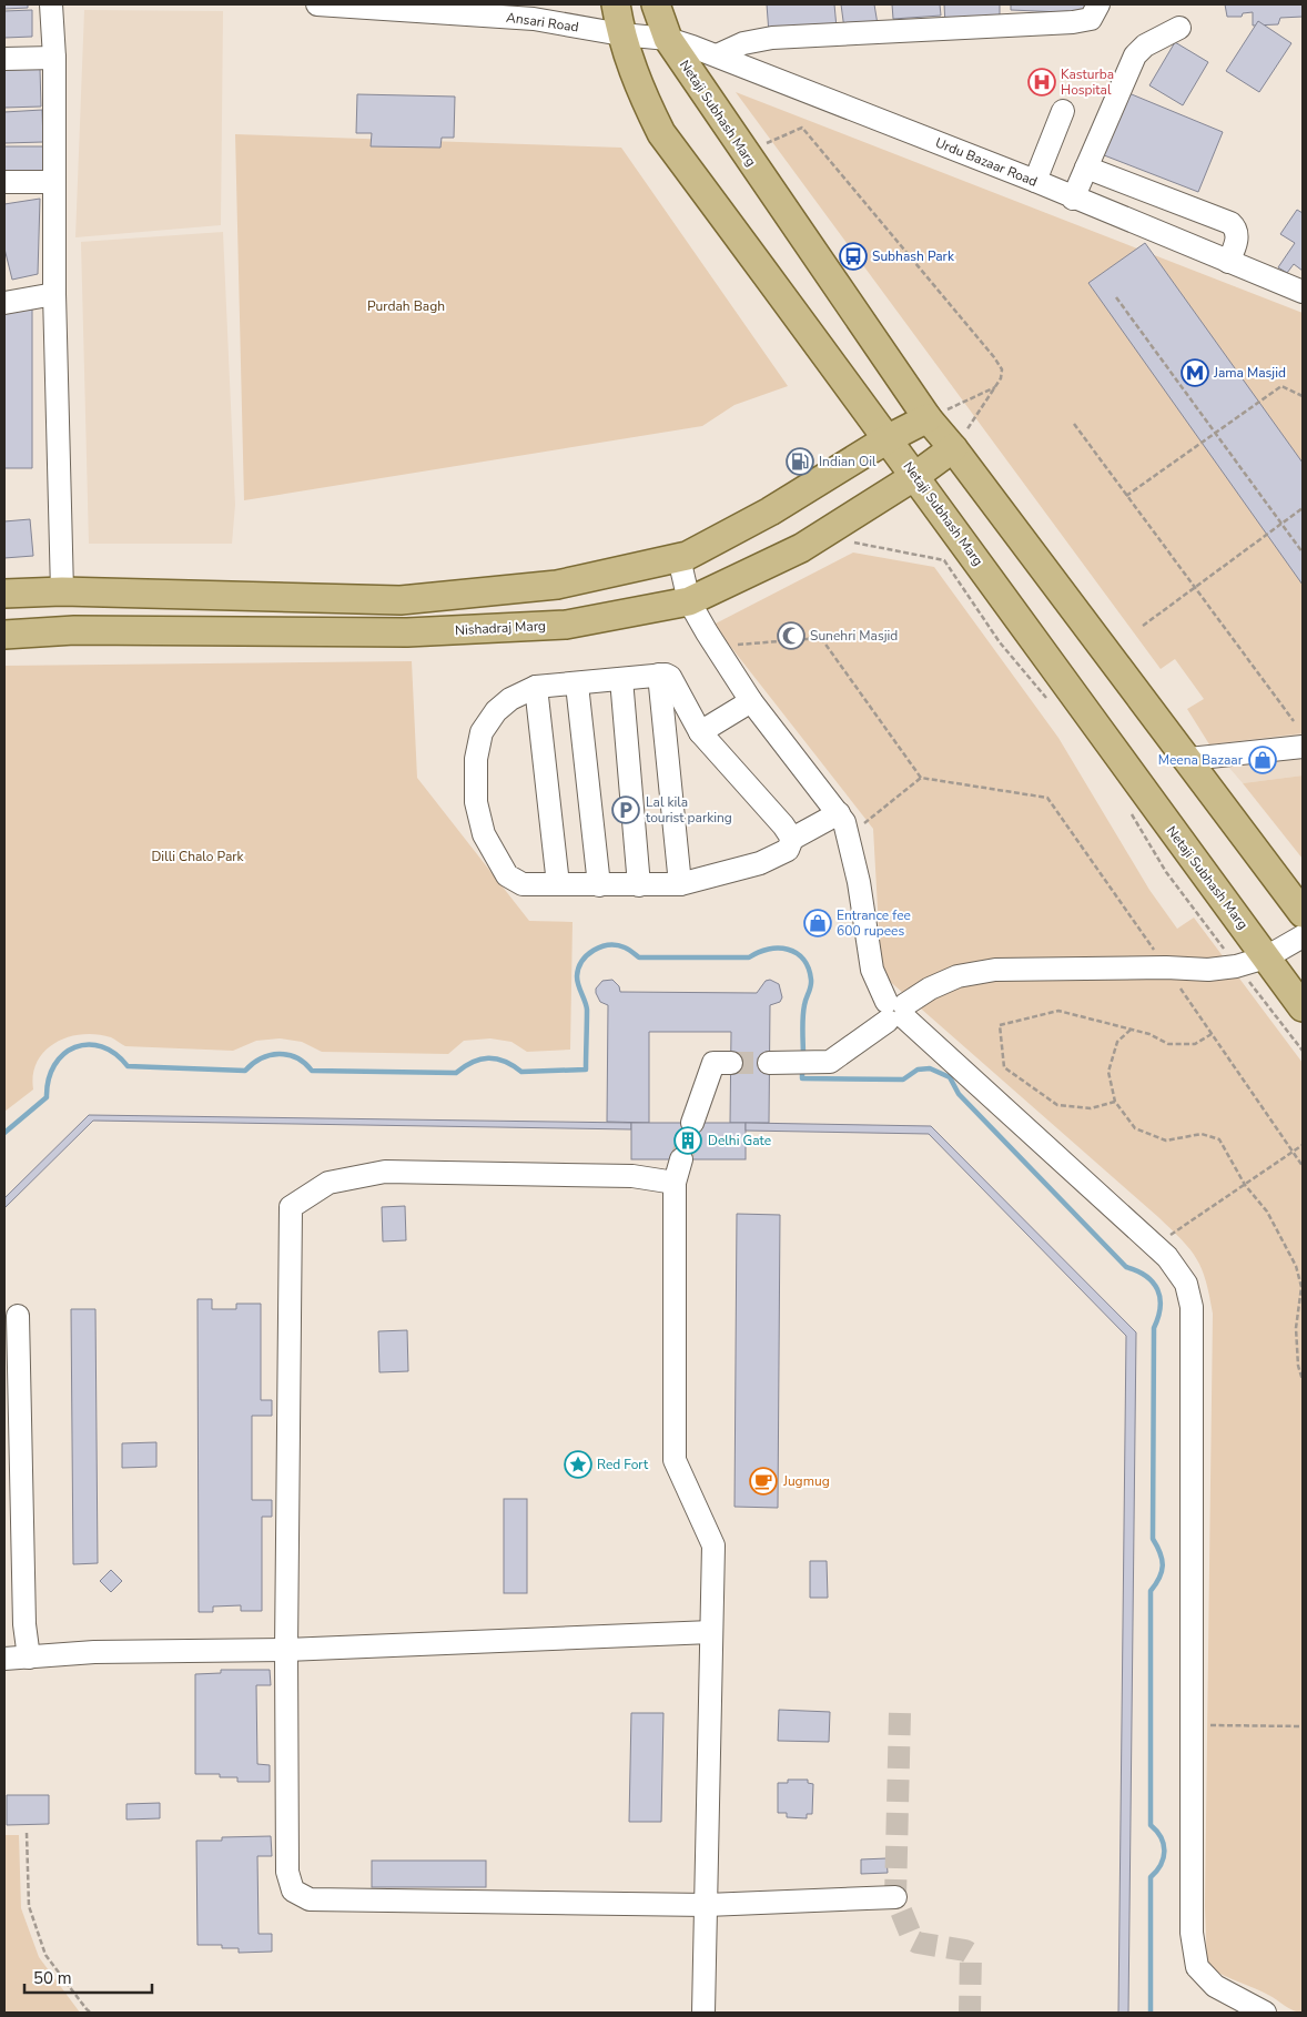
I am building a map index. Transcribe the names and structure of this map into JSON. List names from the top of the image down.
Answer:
{
  "streets": {
    "main road": ["Netaji Subhash Marg", "Nishadraj Marg"],
    "street": ["Ansari Road", "Urdu Bazaar Road"]
  },
  "crossings": [
    ["Ansari Road", "Netaji Subhash Marg"],
    ["Ansari Road", "Urdu Bazaar Road"],
    ["Netaji Subhash Marg", "Urdu Bazaar Road"],
    ["Netaji Subhash Marg", "Nishadraj Marg"]
  ],
  "parks": ["Purdah Bagh", "Dilli Chalo Park"],
  "places": {
    "hospital": ["Kasturba Hospital"],
    "bus stop": ["Subhash Park"],
    "metro station": ["Jama Masjid"],
    "fuel station": ["Indian Oil"],
    "mosque": ["Sunehri Masjid"],
    "shop": ["Meena Bazaar", "Entrance fee 600 rupees"],
    "parking": ["Lal kila tourist parking"],
    "building": ["Delhi Gate"],
    "place": ["Red Fort"],
    "cafe": ["Jugmug"]
  },
  "scale_bar": "50 m"
}
